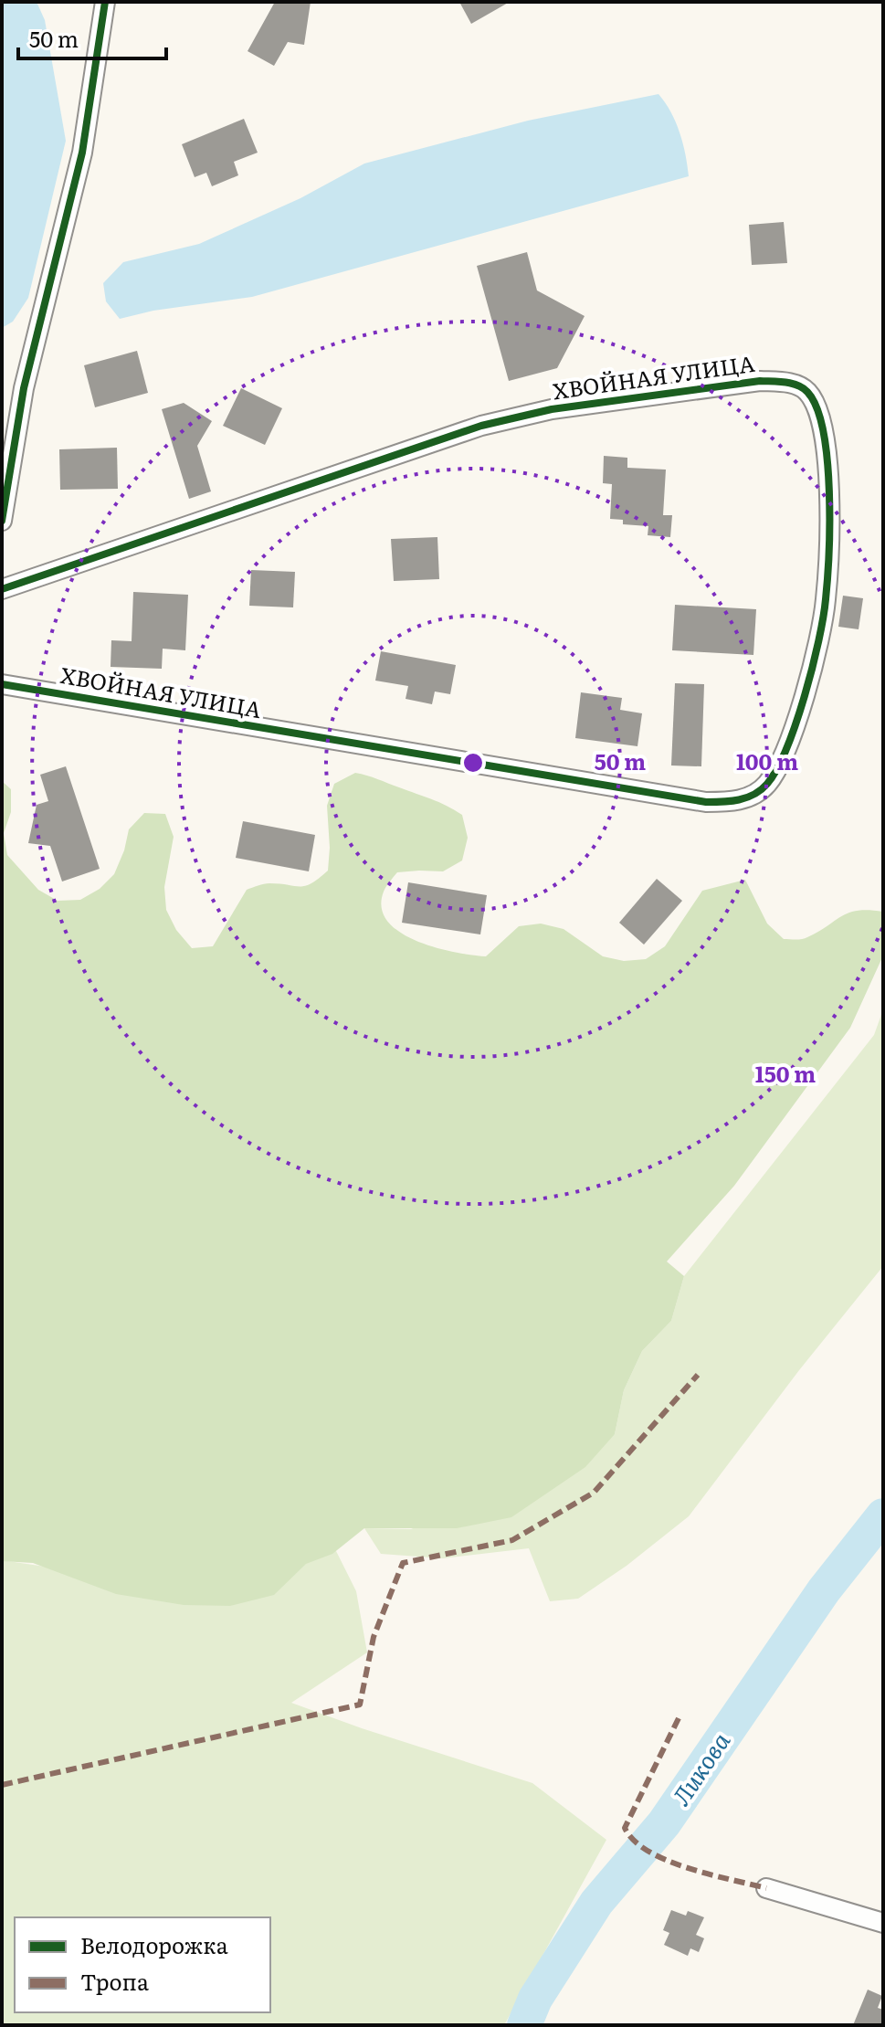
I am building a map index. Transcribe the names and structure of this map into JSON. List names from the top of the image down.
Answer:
{
  "streets": {
    "street": ["ХВОЙНАЯ УЛИЦА"]
  },
  "water": ["Ликова"],
  "legend": ["Велодорожка", "Тропа"],
  "scale_bar": "50 m",
  "rings": ["50 m", "100 m", "150 m"]
}
